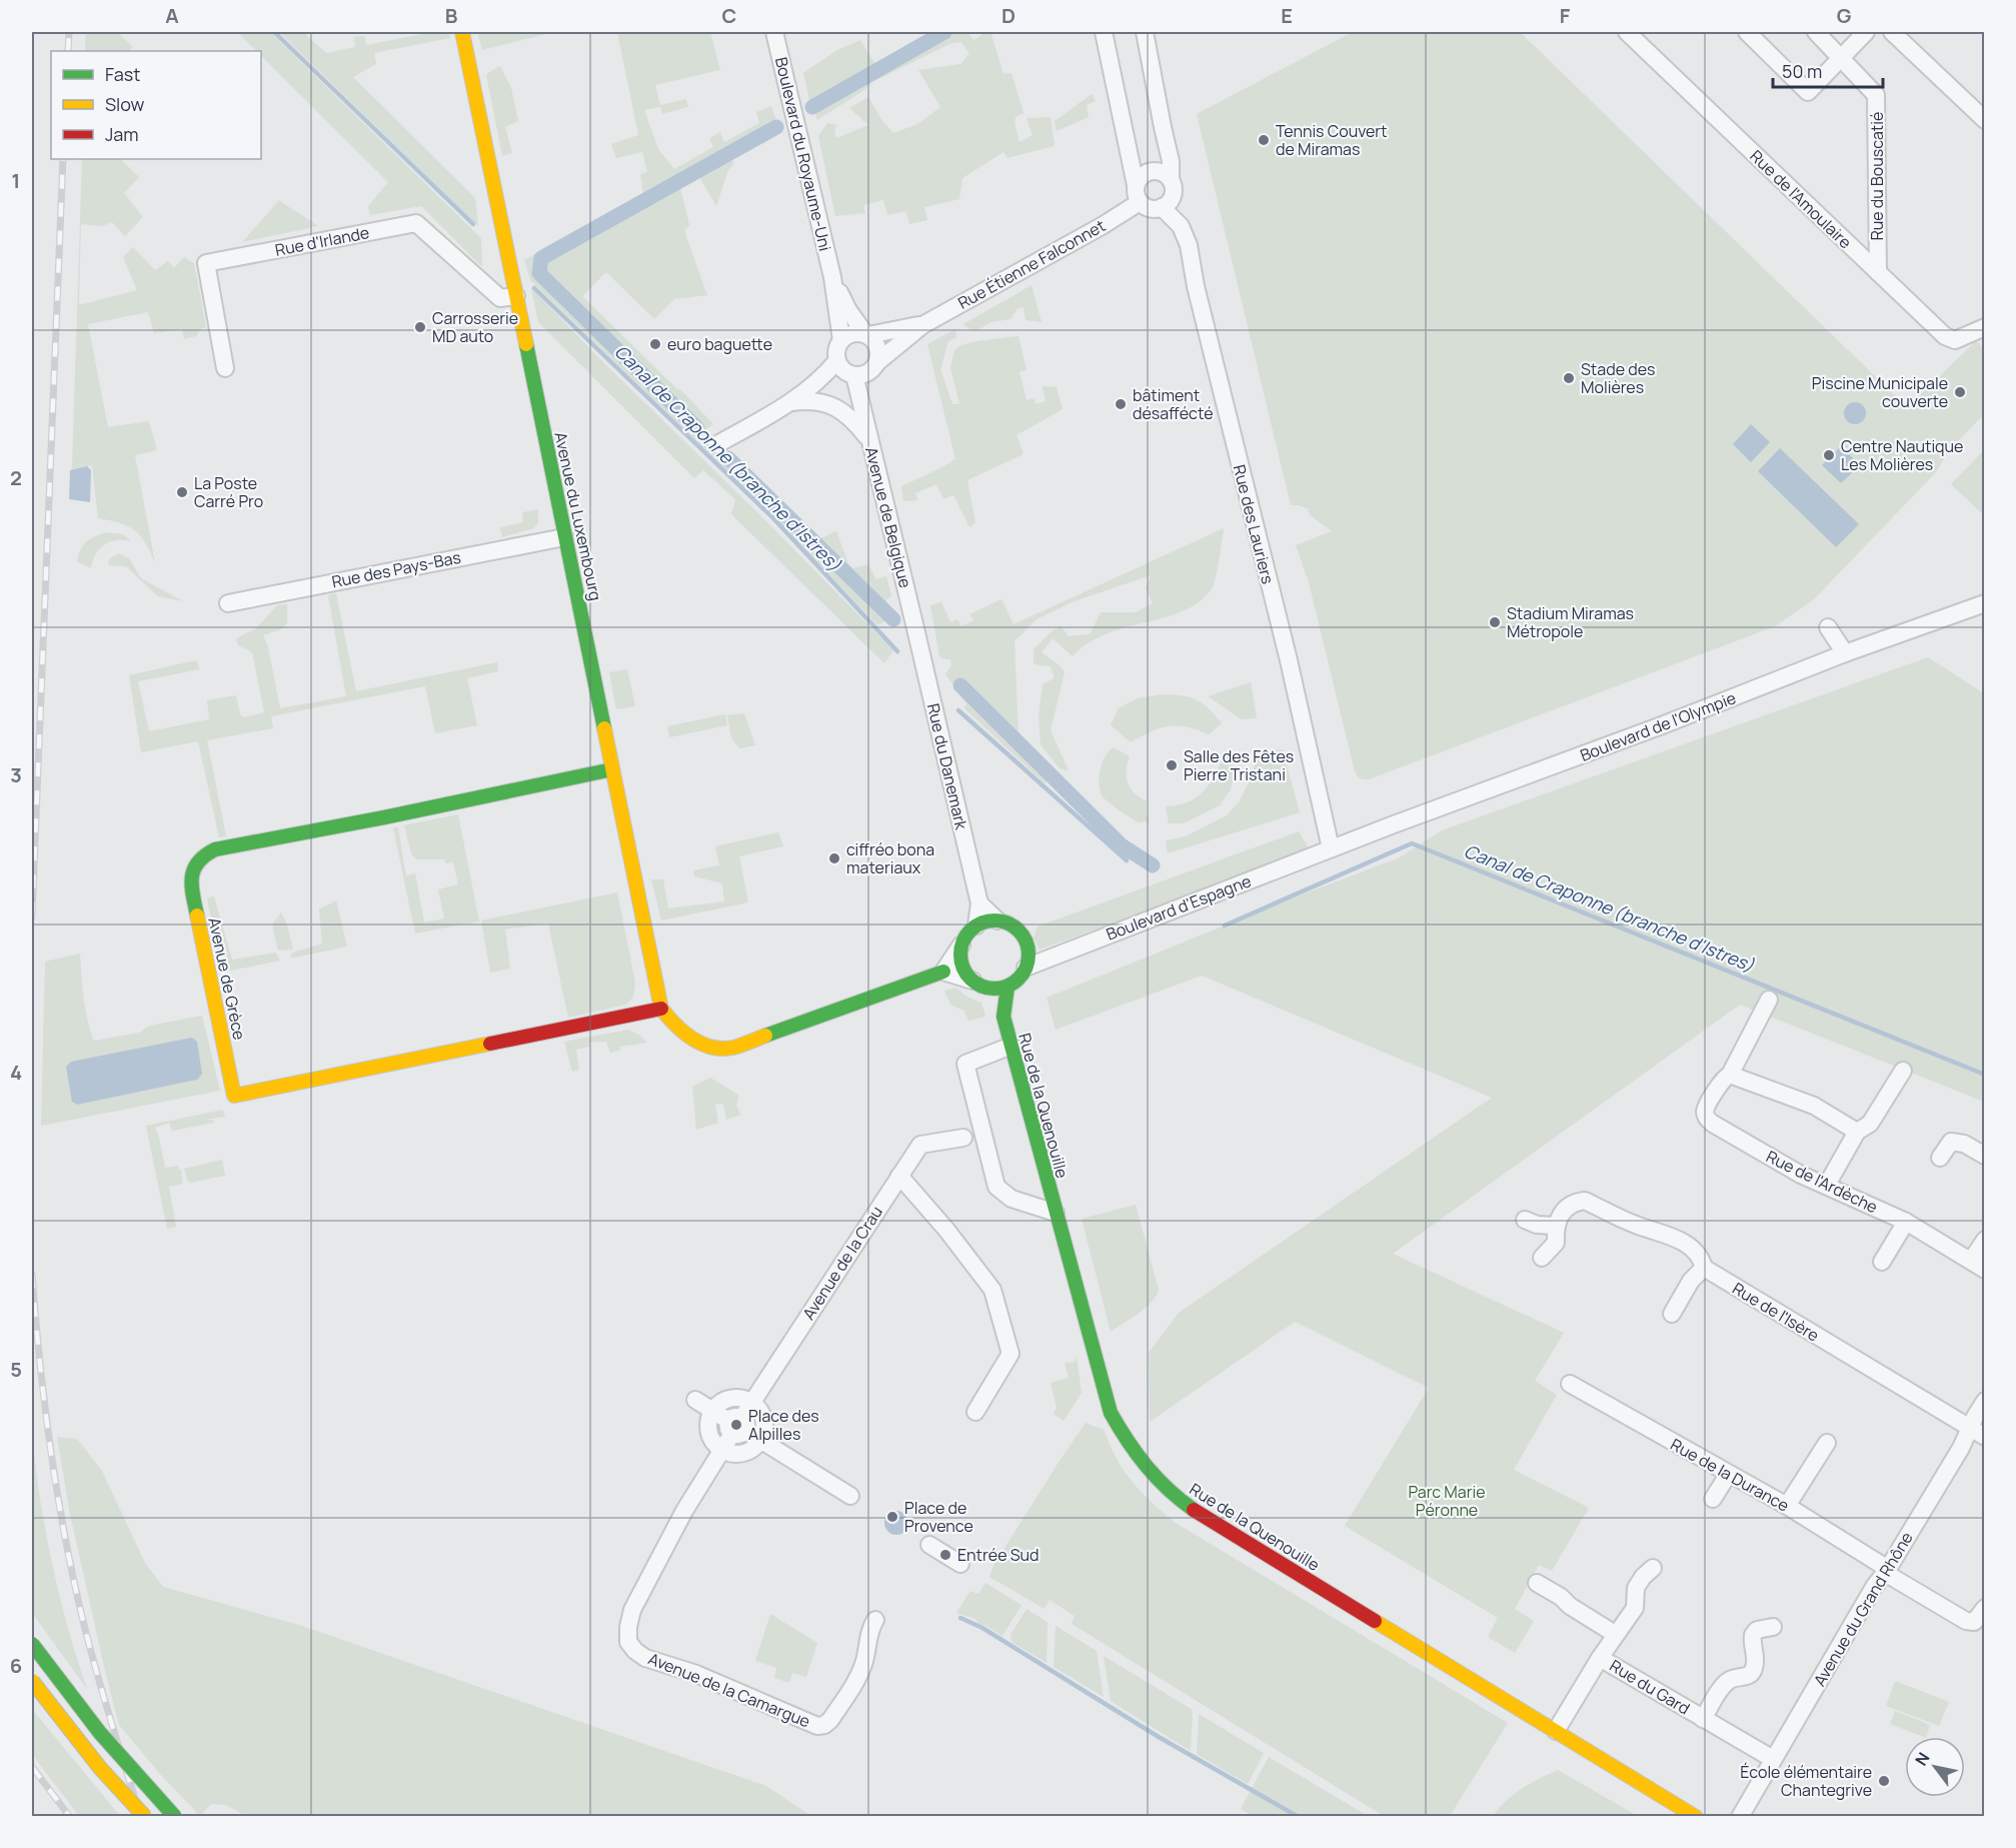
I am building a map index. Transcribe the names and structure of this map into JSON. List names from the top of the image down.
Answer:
{
  "streets": {
    "main road": ["Avenue du Luxembourg", "Avenue de Grèce", "Rue de la Quenouille"],
    "street": [
      "Boulevard du Royaume-Uni",
      "Rue du Bouscatié",
      "Rue de l'Amoulaire",
      "Rue d'Irlande",
      "Rue Étienne Falconnet",
      "Avenue de Belgique",
      "Rue des Lauriers",
      "Rue des Pays-Bas",
      "Boulevard de l'Olympie",
      "Rue du Danemark",
      "Boulevard d'Espagne",
      "Rue de l'Ardèche",
      "Avenue de la Crau",
      "Rue de l'Isère",
      "Rue de la Durance",
      "Avenue du Grand Rhône",
      "Rue du Gard",
      "Avenue de la Camargue"
    ]
  },
  "crossings": [
    ["Boulevard du Royaume-Uni", "Rue Étienne Falconnet"],
    ["Boulevard du Royaume-Uni", "Avenue de Belgique"],
    ["Rue du Bouscatié", "Rue de l'Amoulaire"],
    ["Rue d'Irlande", "Avenue du Luxembourg"],
    ["Rue Étienne Falconnet", "Avenue de Belgique"],
    ["Rue Étienne Falconnet", "Rue des Lauriers"],
    ["Avenue du Luxembourg", "Rue des Pays-Bas"],
    ["Avenue du Luxembourg", "Avenue de Grèce"],
    ["Avenue de Belgique", "Rue du Danemark"],
    ["Rue des Lauriers", "Boulevard de l'Olympie"],
    ["Rue des Lauriers", "Boulevard d'Espagne"],
    ["Boulevard de l'Olympie", "Boulevard d'Espagne"],
    ["Rue du Danemark", "Boulevard d'Espagne"],
    ["Rue du Danemark", "Rue de la Quenouille"],
    ["Boulevard d'Espagne", "Rue de la Quenouille"],
    ["Rue de la Quenouille", "Rue du Gard"],
    ["Avenue de la Crau", "Avenue de la Camargue"],
    ["Rue de l'Isère", "Avenue du Grand Rhône"],
    ["Rue de la Durance", "Avenue du Grand Rhône"],
    ["Avenue du Grand Rhône", "Rue du Gard"]
  ],
  "water": ["Canal de Craponne (branche d'Istres)"],
  "parks": ["Parc Marie Péronne"],
  "places": [
    "Tennis Couvert de Miramas",
    "Carrosserie MD auto",
    "euro baguette",
    "Stade des Molières",
    "Piscine Municipale couverte",
    "bâtiment désaffécté",
    "Centre Nautique Les Molières",
    "La Poste Carré Pro",
    "Stadium Miramas Métropole",
    "Salle des Fêtes Pierre Tristani",
    "ciffréo bona materiaux",
    "Place des Alpilles",
    "Place de Provence",
    "Entrée Sud",
    "École élémentaire Chantegrive"
  ],
  "legend": ["Fast", "Slow", "Jam"],
  "scale_bar": "50 m",
  "north": "top left",
  "grid": {
    "columns": [
      "A",
      "B",
      "C",
      "D",
      "E",
      "F",
      "G"
    ],
    "rows": [
      "1",
      "2",
      "3",
      "4",
      "5",
      "6"
    ]
  }
}
